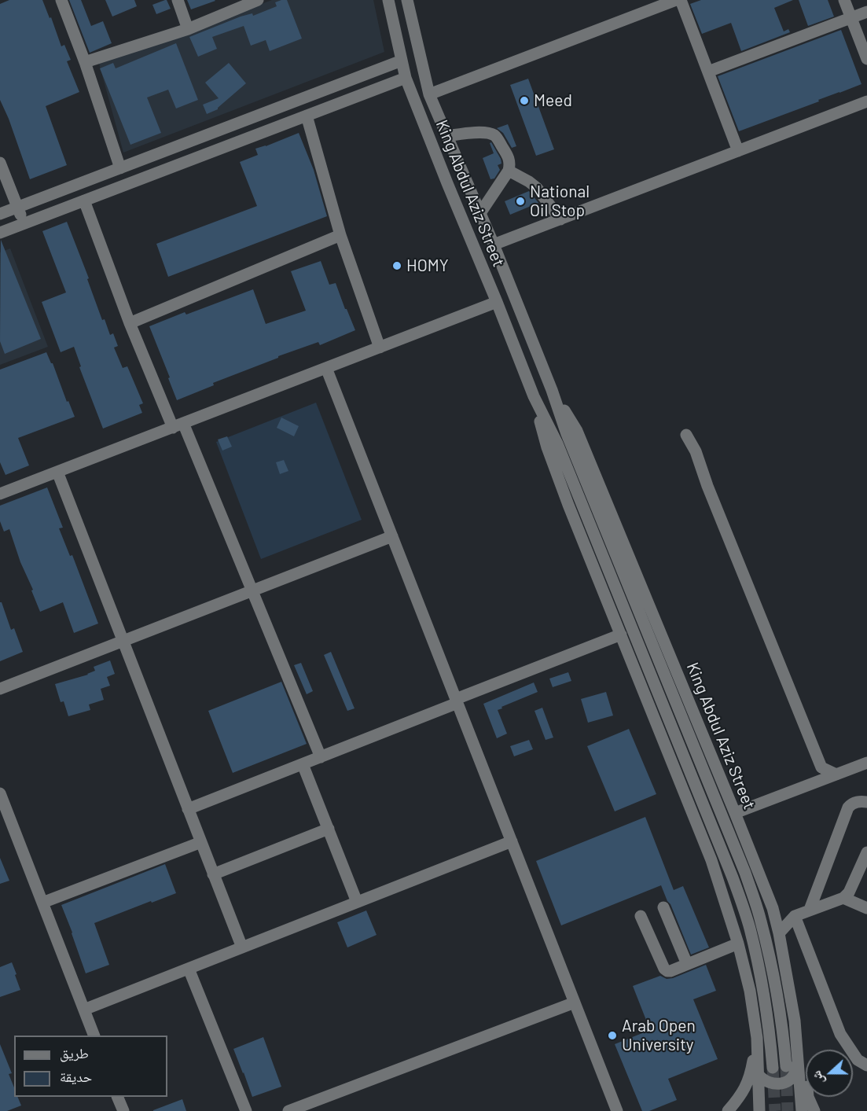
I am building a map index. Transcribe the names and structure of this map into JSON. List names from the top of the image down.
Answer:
{
  "streets": {
    "street": ["King Abdul Aziz Street"]
  },
  "places": [
    "Meed",
    "National Oil Stop",
    "HOMY",
    "Arab Open University"
  ],
  "legend": ["طريق", "حديقة"],
  "north": "left"
}
